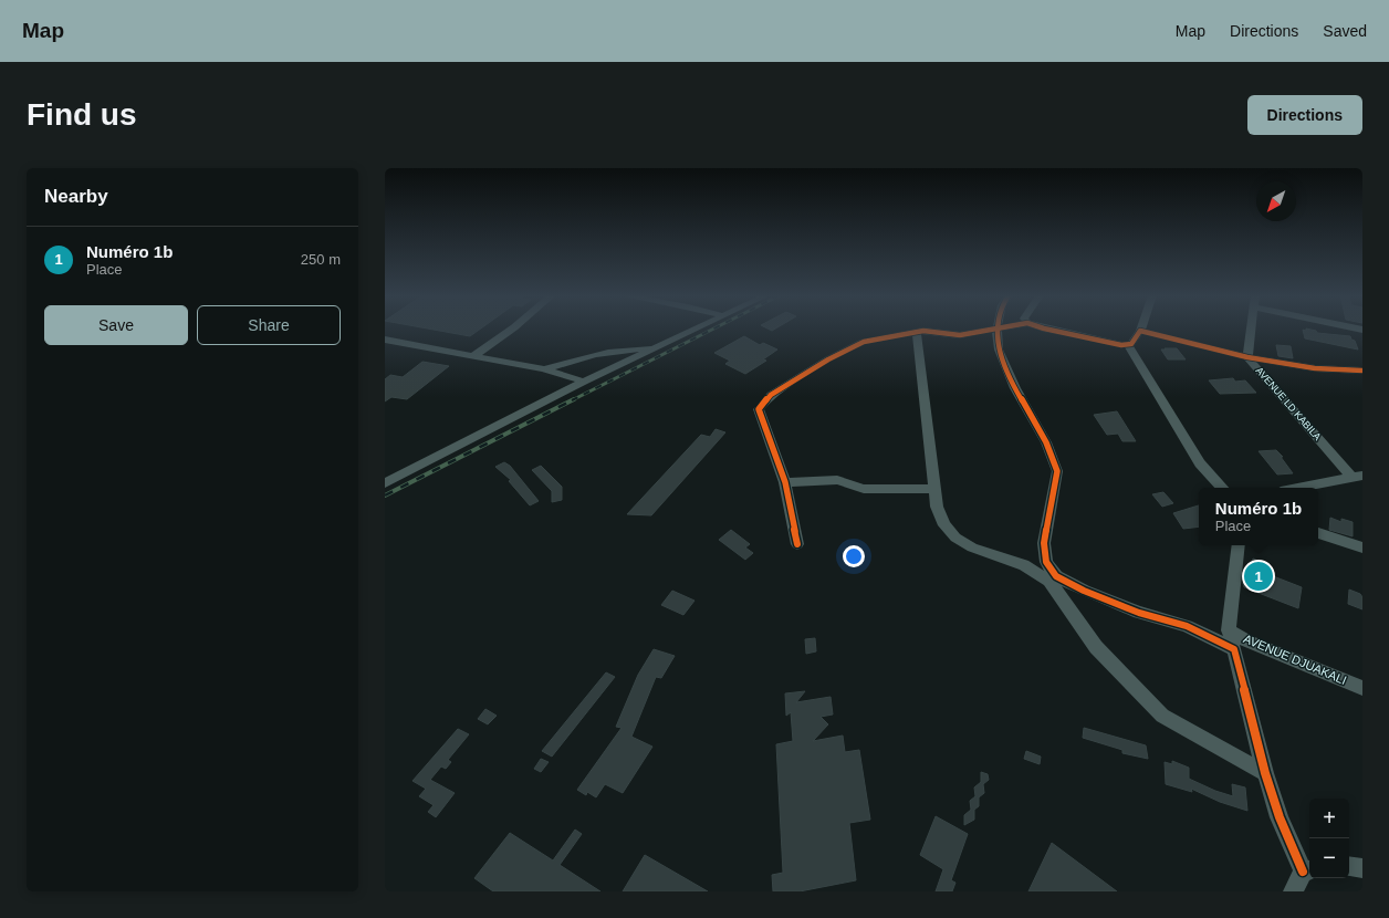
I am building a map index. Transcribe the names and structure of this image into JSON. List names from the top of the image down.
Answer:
{
  "streets": {
    "street": ["AVENUE LD KABILA", "AVENUE DJUAKALI"]
  },
  "north": "bottom left",
  "page": {
    "header": "Map",
    "nav": ["Map", "Directions", "Saved"],
    "buttons": [
      "Directions",
      ["Save", "Share"]
    ],
    "title": "Find us",
    "heading": "Nearby",
    "list": [
      {
        "mark": "1",
        "name": "Numéro 1b",
        "note": "Place",
        "value": "250 m"
      }
    ],
    "popup": ["Numéro 1b", "Place"],
    "pins": "1",
    "map_buttons": ["+", "−"]
  }
}
